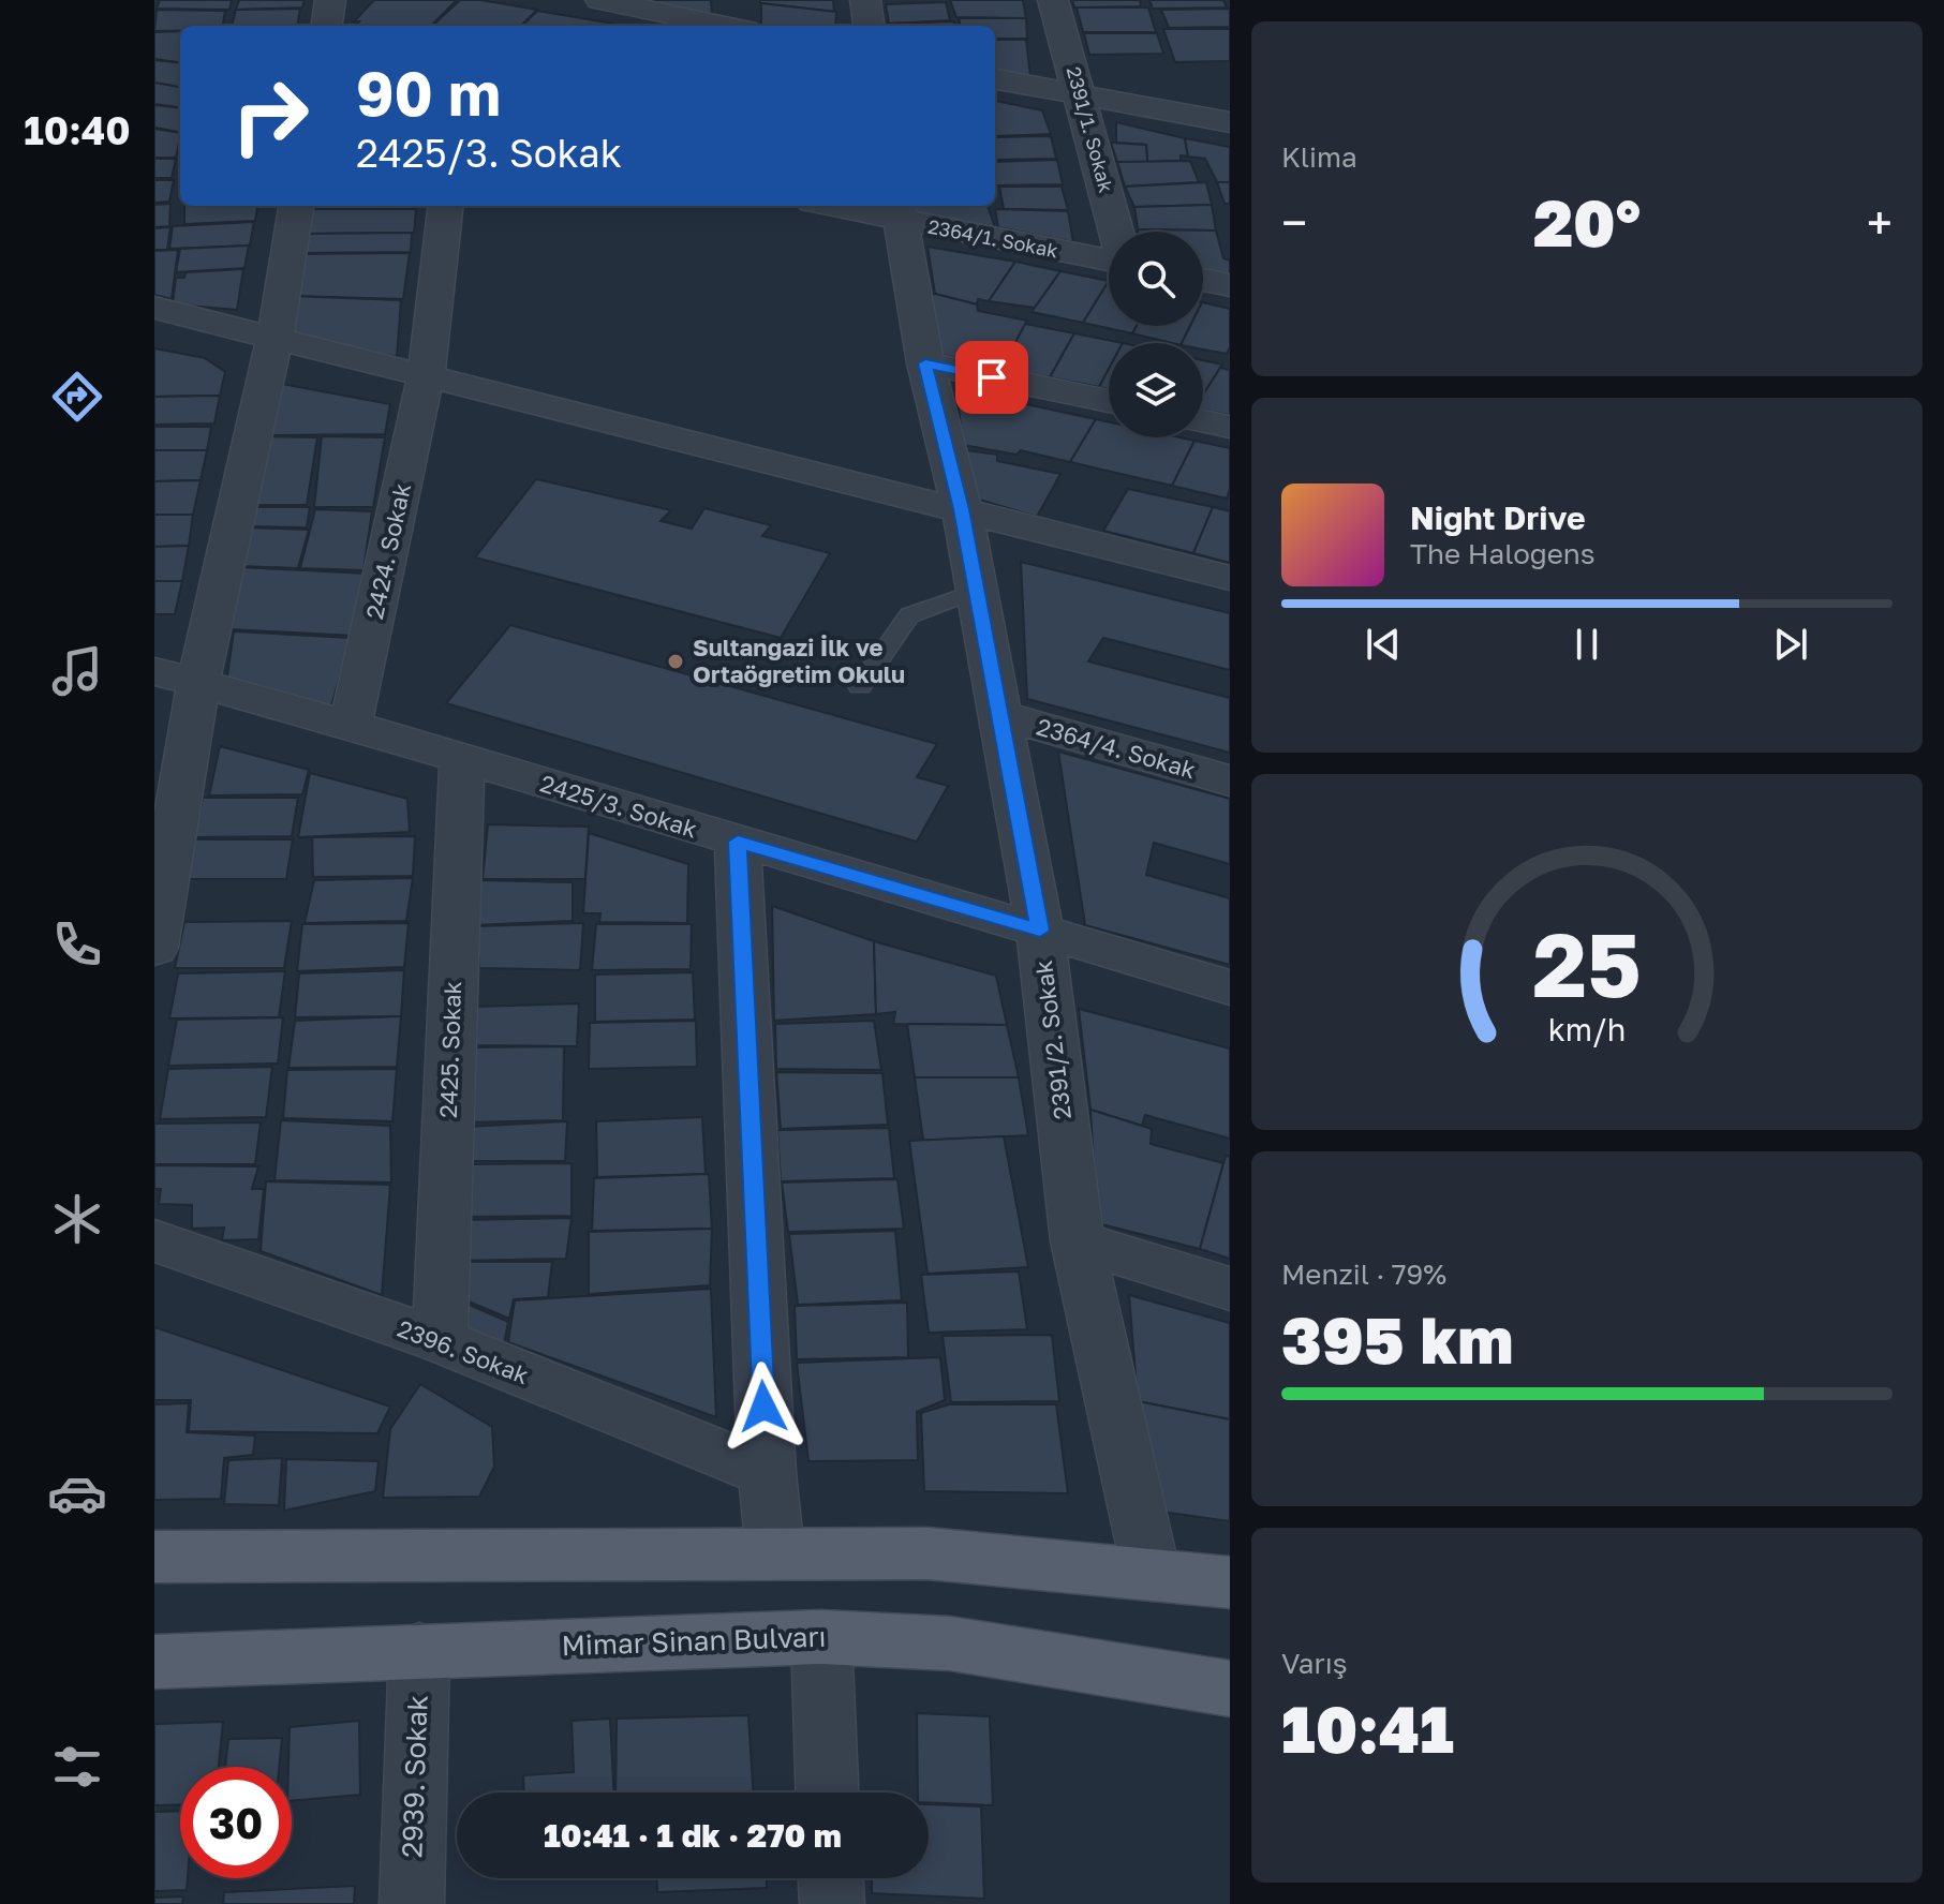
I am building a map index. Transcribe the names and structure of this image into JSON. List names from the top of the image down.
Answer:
{
  "streets": {
    "main road": ["Mimar Sinan Bulvarı"],
    "street": [
      "2391/1. Sokak",
      "2364/1. Sokak",
      "2424. Sokak",
      "2364/4. Sokak",
      "2425/3. Sokak",
      "2391/2. Sokak",
      "2425. Sokak",
      "2396. Sokak",
      "2939. Sokak"
    ]
  },
  "crossings": [
    ["2364/1. Sokak", "2391/2. Sokak"],
    ["2424. Sokak", "2425/3. Sokak"],
    ["2364/4. Sokak", "2391/2. Sokak"],
    ["2425/3. Sokak", "2391/2. Sokak"],
    ["2425/3. Sokak", "2425. Sokak"],
    ["2425. Sokak", "2396. Sokak"],
    ["Mimar Sinan Bulvarı", "2939. Sokak"]
  ],
  "places": ["Sultangazi İlk ve Ortaöğretim Okulu"],
  "page": {
    "tabs": "10:40",
    "tile": [
      "Klima",
      ["Menzil · 79%", "395 km"],
      ["Varış", "10:41"]
    ],
    "turn": ["90 m", "2425/3. Sokak"],
    "heat": ["−", "20°", "+"],
    "song": ["Night Drive", "The Halogens"],
    "limit": "30",
    "trip": "10:41 · 1 dk · 270 m",
    "gauge": ["25", "km/h"]
  }
}
